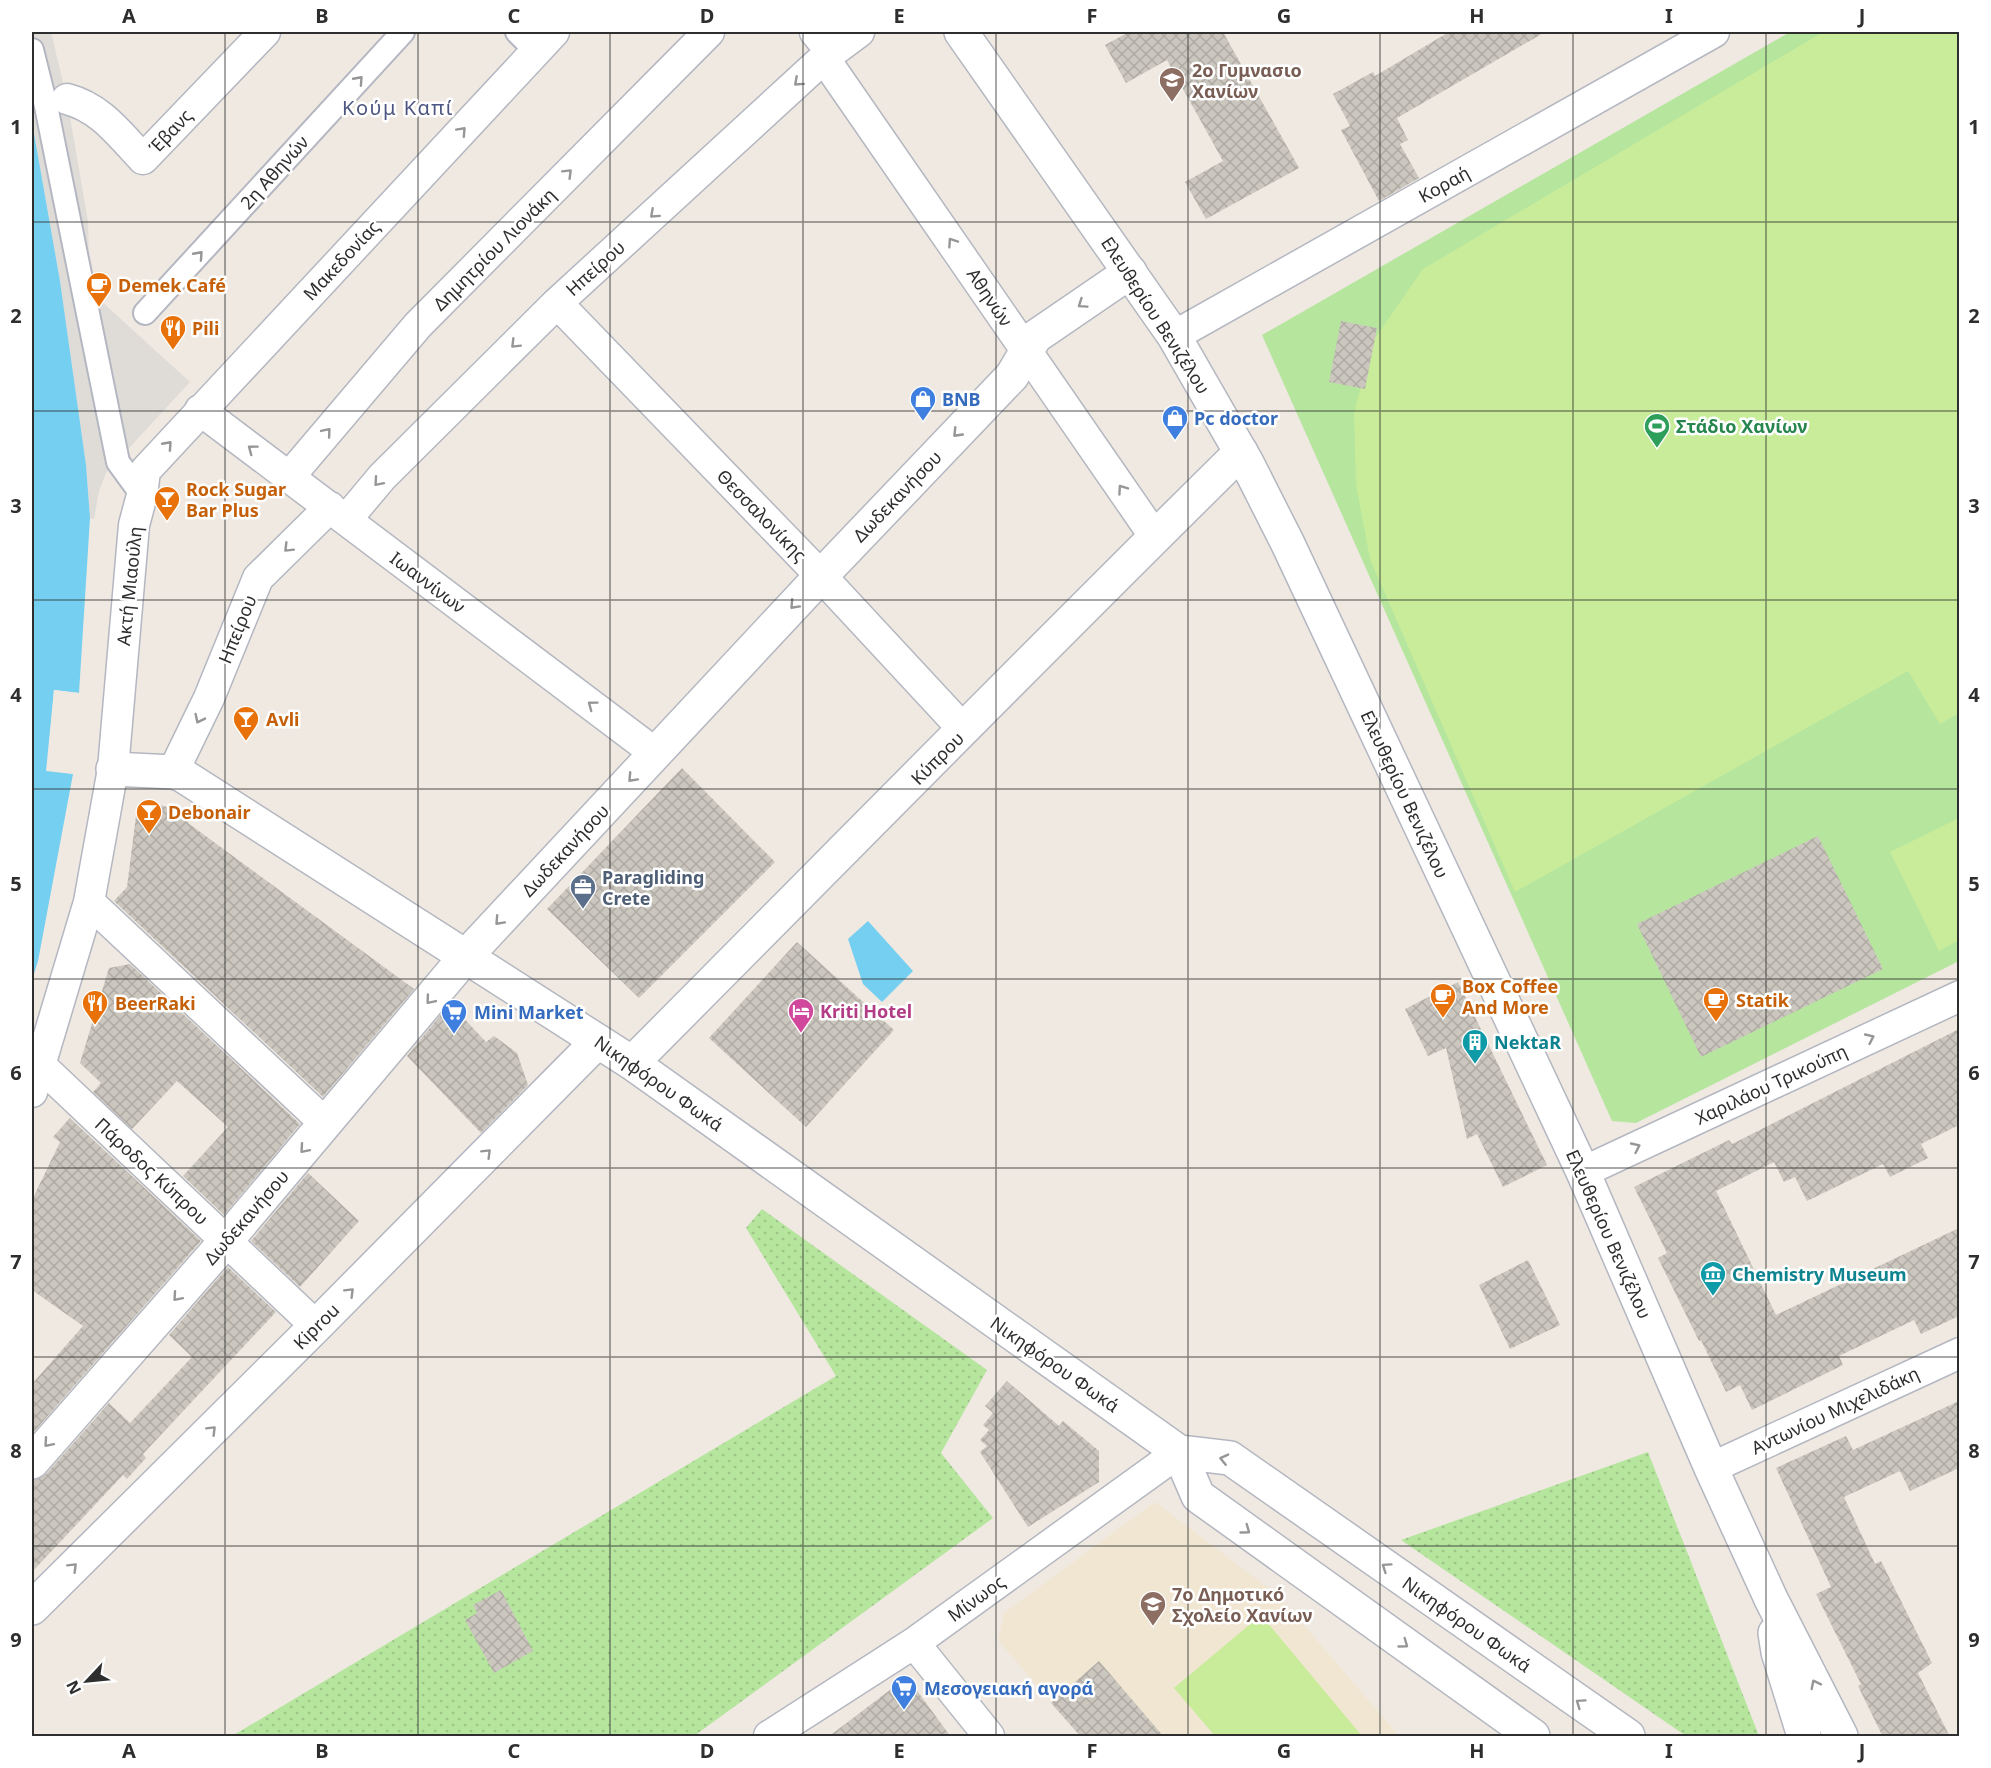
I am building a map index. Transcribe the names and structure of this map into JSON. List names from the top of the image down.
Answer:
{
  "streets": {
    "street": [
      "Έβανς",
      "2η Αθηνών",
      "Κοραή",
      "Δημητρίου Λιονάκη",
      "Μακεδονίας",
      "Ηπείρου",
      "Αθηνών",
      "Ελευθερίου Βενιζέλου",
      "Δωδεκανήσου",
      "Θεσσαλονίκης",
      "Ιωαννίνων",
      "Ακτή Μιαούλη",
      "Κύπρου",
      "Νικηφόρου Φωκά",
      "Χαριλάου Τρικούπη",
      "Πάροδος Κύπρου",
      "Kiprou",
      "Αντωνίου Μιχελιδάκη",
      "Μίνωος"
    ]
  },
  "crossings": [
    ["Κοραή", "Ελευθερίου Βενιζέλου"],
    ["Δημητρίου Λιονάκη", "Ιωαννίνων"],
    ["Μακεδονίας", "Ιωαννίνων"],
    ["Μακεδονίας", "Ακτή Μιαούλη"],
    ["Ηπείρου", "Αθηνών"],
    ["Ηπείρου", "Θεσσαλονίκης"],
    ["Ηπείρου", "Ιωαννίνων"],
    ["Ηπείρου", "Νικηφόρου Φωκά"],
    ["Αθηνών", "Δωδεκανήσου"],
    ["Αθηνών", "Κύπρου"],
    ["Ελευθερίου Βενιζέλου", "Δωδεκανήσου"],
    ["Ελευθερίου Βενιζέλου", "Κύπρου"],
    ["Ελευθερίου Βενιζέλου", "Χαριλάου Τρικούπη"],
    ["Ελευθερίου Βενιζέλου", "Αντωνίου Μιχελιδάκη"],
    ["Δωδεκανήσου", "Θεσσαλονίκης"],
    ["Δωδεκανήσου", "Ιωαννίνων"],
    ["Δωδεκανήσου", "Νικηφόρου Φωκά"],
    ["Δωδεκανήσου", "Πάροδος Κύπρου"],
    ["Θεσσαλονίκης", "Κύπρου"],
    ["Ακτή Μιαούλη", "Νικηφόρου Φωκά"],
    ["Ακτή Μιαούλη", "Πάροδος Κύπρου"],
    ["Κύπρου", "Νικηφόρου Φωκά"],
    ["Νικηφόρου Φωκά", "Kiprou"],
    ["Νικηφόρου Φωκά", "Μίνωος"],
    ["Πάροδος Κύπρου", "Kiprou"]
  ],
  "one_way": [
    "2η Αθηνών",
    "Δημητρίου Λιονάκη",
    "Μακεδονίας",
    "Ηπείρου",
    "Αθηνών",
    "Δωδεκανήσου",
    "Ιωαννίνων",
    "Χαριλάου Τρικούπη",
    "Kiprou"
  ],
  "districts": ["Κούμ Καπί"],
  "places": {
    "school or university": ["2ο Γυμνασιο Χανίων", "7ο Δημοτικό Σχολείο Χανίων"],
    "cafe": ["Demek Café", "Box Coffee And More", "Statik"],
    "restaurant": ["Pili", "BeerRaki"],
    "shop": ["BNB", "Pc doctor"],
    "sports": ["Στάδιο Χανίων"],
    "bar": ["Rock Sugar Bar Plus", "Avli", "Debonair"],
    "office": ["Paragliding Crete"],
    "hotel": ["Kriti Hotel"],
    "supermarket": ["Mini Market", "Μεσογειακή αγορά"],
    "building": ["NektaR"],
    "museum": ["Chemistry Museum"]
  },
  "north": "bottom left",
  "grid": {
    "columns": [
      "A",
      "B",
      "C",
      "D",
      "E",
      "F",
      "G",
      "H",
      "I",
      "J"
    ],
    "rows": [
      "1",
      "2",
      "3",
      "4",
      "5",
      "6",
      "7",
      "8",
      "9"
    ]
  }
}
